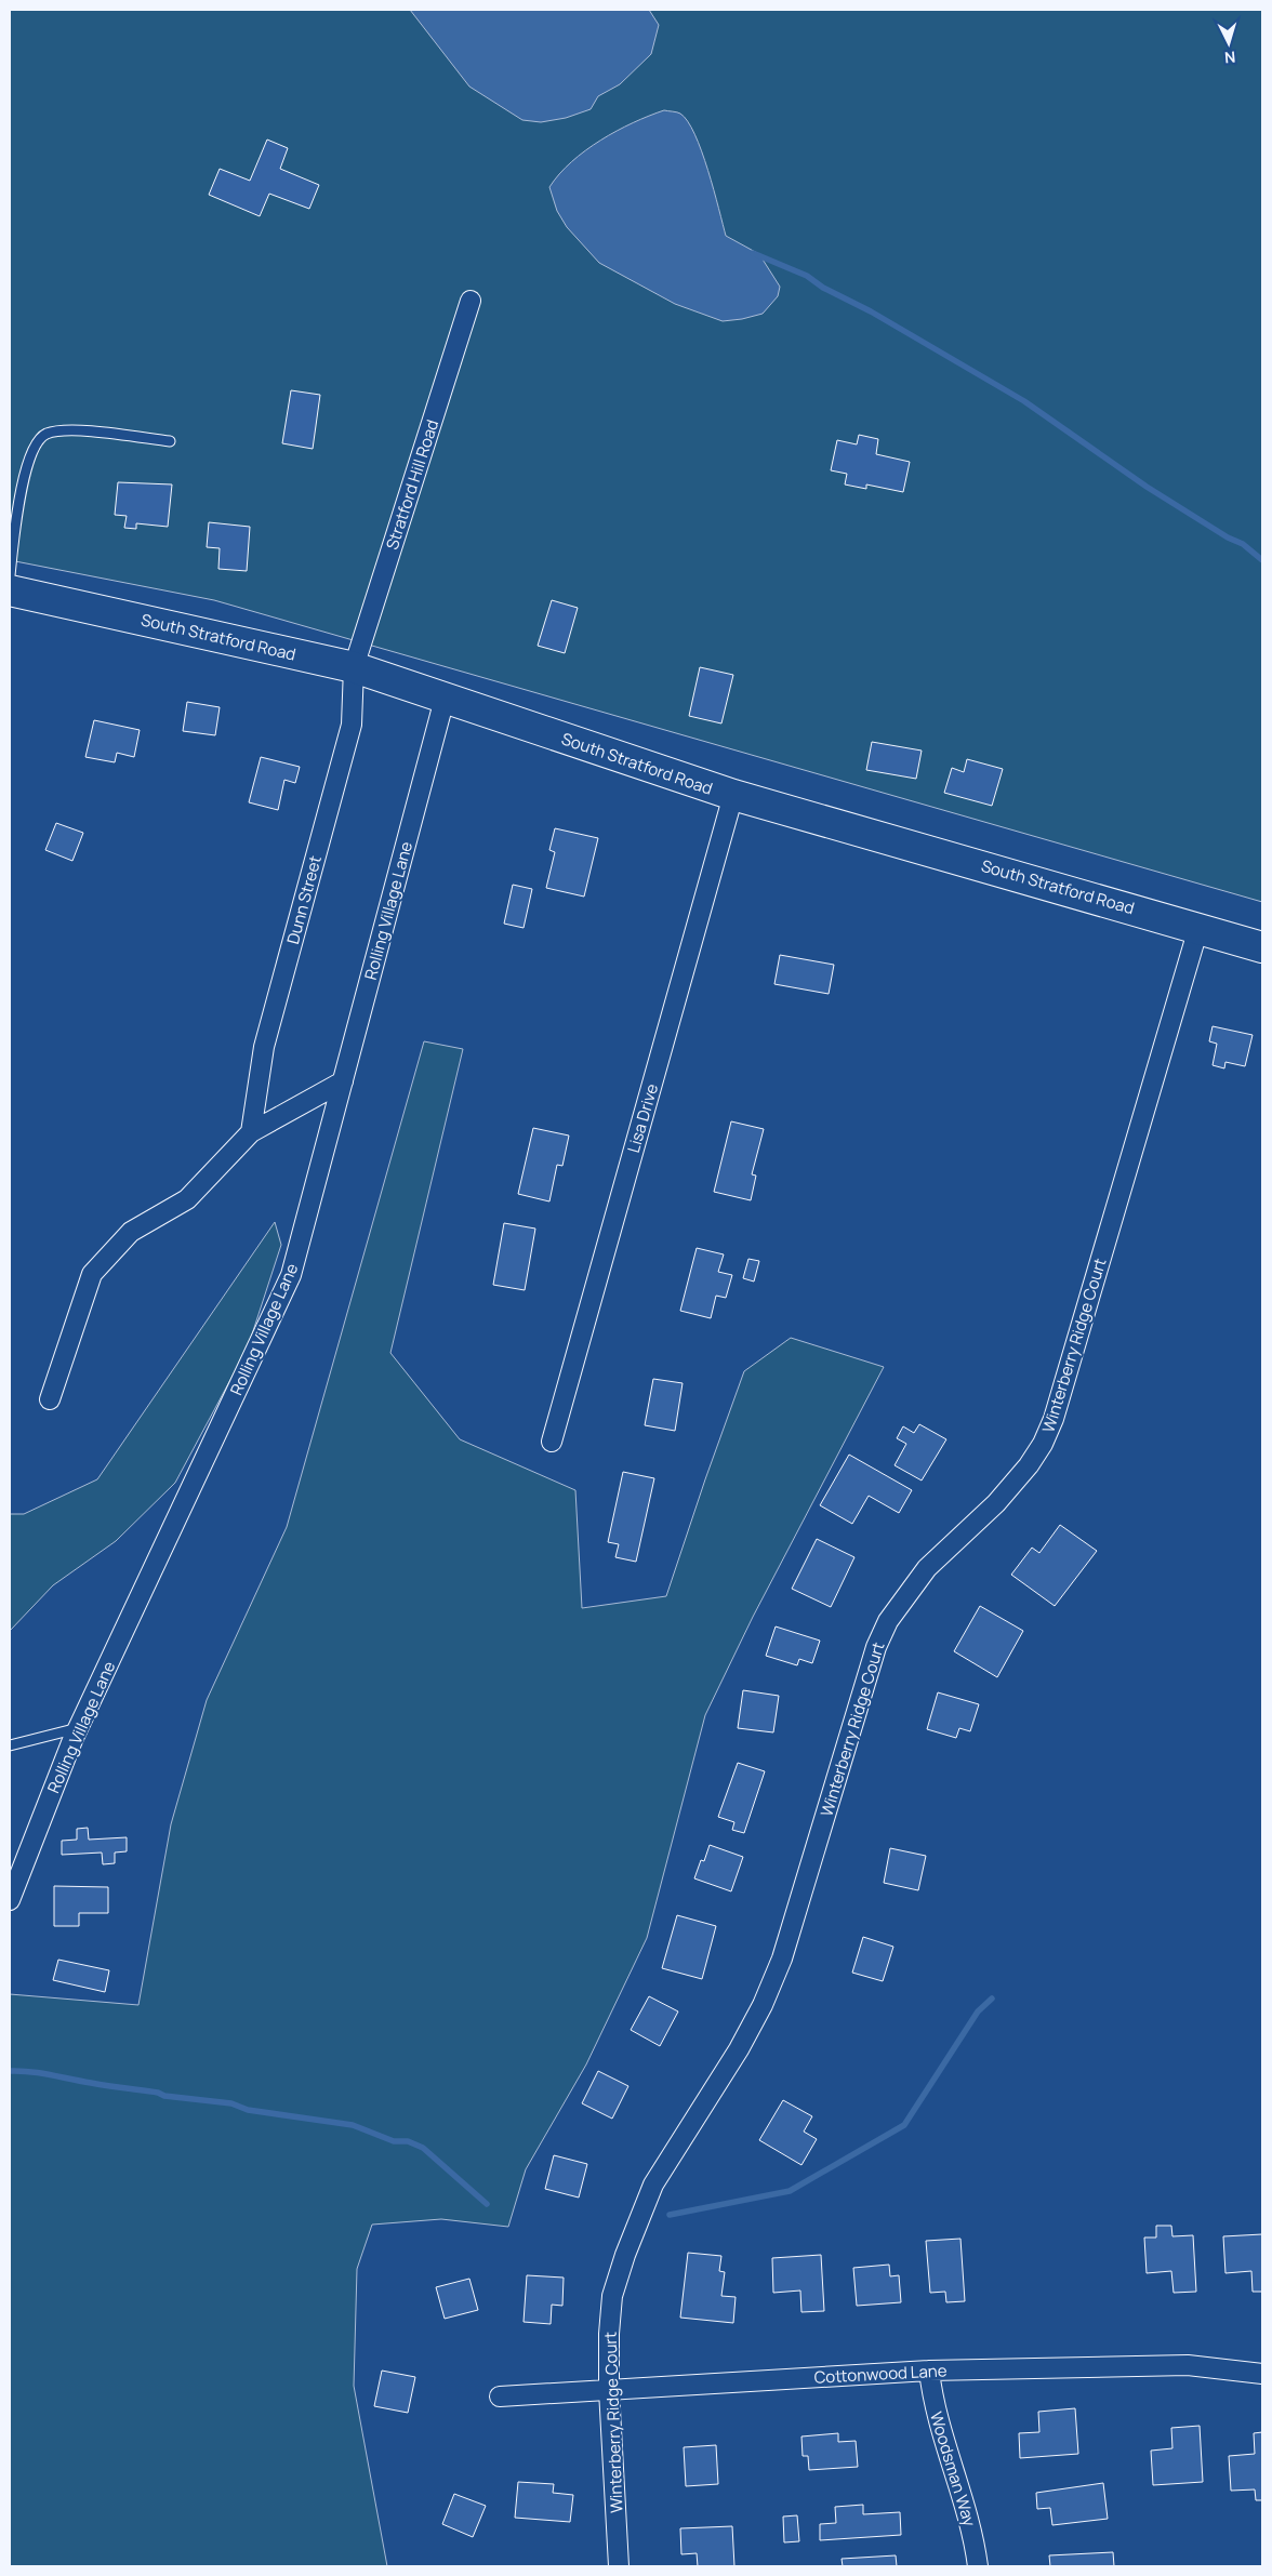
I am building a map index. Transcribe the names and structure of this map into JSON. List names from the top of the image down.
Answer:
{
  "streets": {
    "main road": ["South Stratford Road"],
    "street": [
      "Stratford Hill Road",
      "Dunn Street",
      "Rolling Village Lane",
      "Lisa Drive",
      "Winterberry Ridge Court",
      "Cottonwood Lane",
      "Woodsman Way"
    ]
  },
  "crossings": [
    ["Stratford Hill Road", "South Stratford Road"],
    ["Stratford Hill Road", "Dunn Street"],
    ["South Stratford Road", "Dunn Street"],
    ["South Stratford Road", "Rolling Village Lane"],
    ["South Stratford Road", "Lisa Drive"],
    ["South Stratford Road", "Winterberry Ridge Court"],
    ["Winterberry Ridge Court", "Cottonwood Lane"],
    ["Cottonwood Lane", "Woodsman Way"]
  ],
  "north": "bottom"
}
